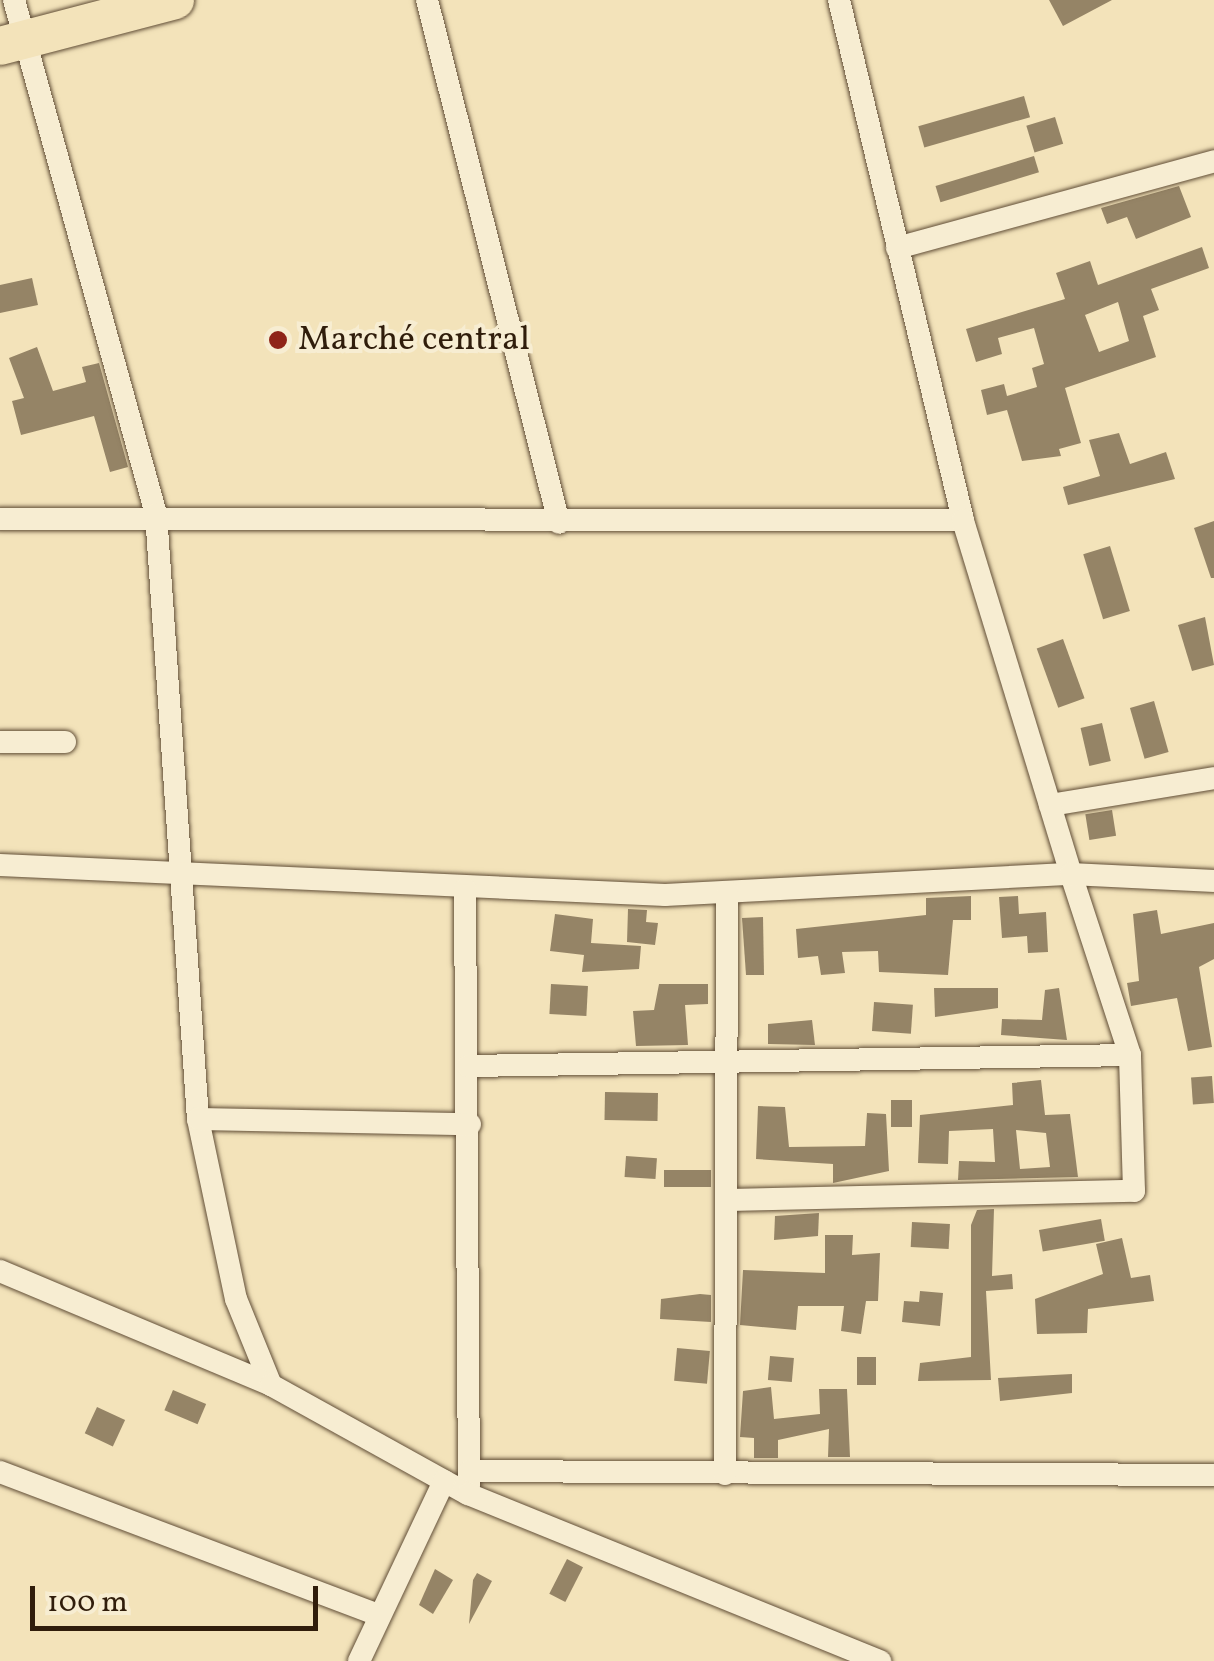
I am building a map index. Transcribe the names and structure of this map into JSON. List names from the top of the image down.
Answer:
{
  "places": ["Marché central"],
  "scale_bar": "100 m"
}
